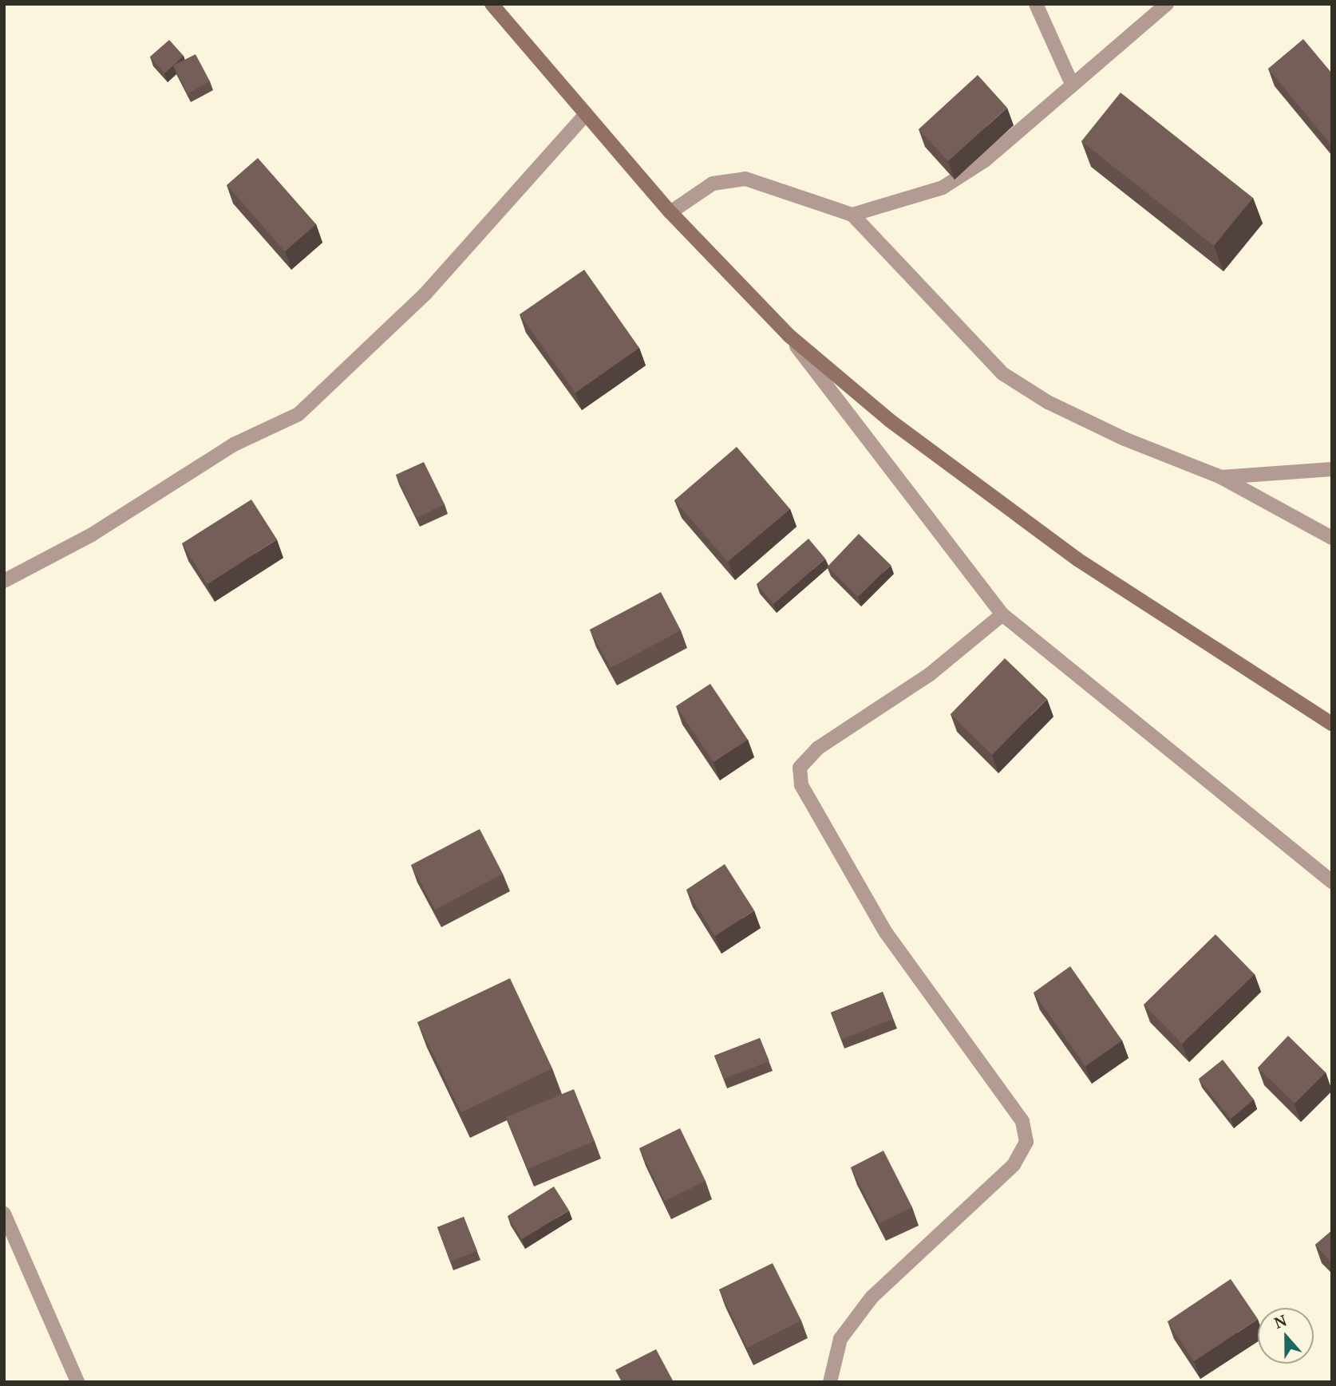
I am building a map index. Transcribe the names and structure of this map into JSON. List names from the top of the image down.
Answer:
{
  "north": "top"
}
